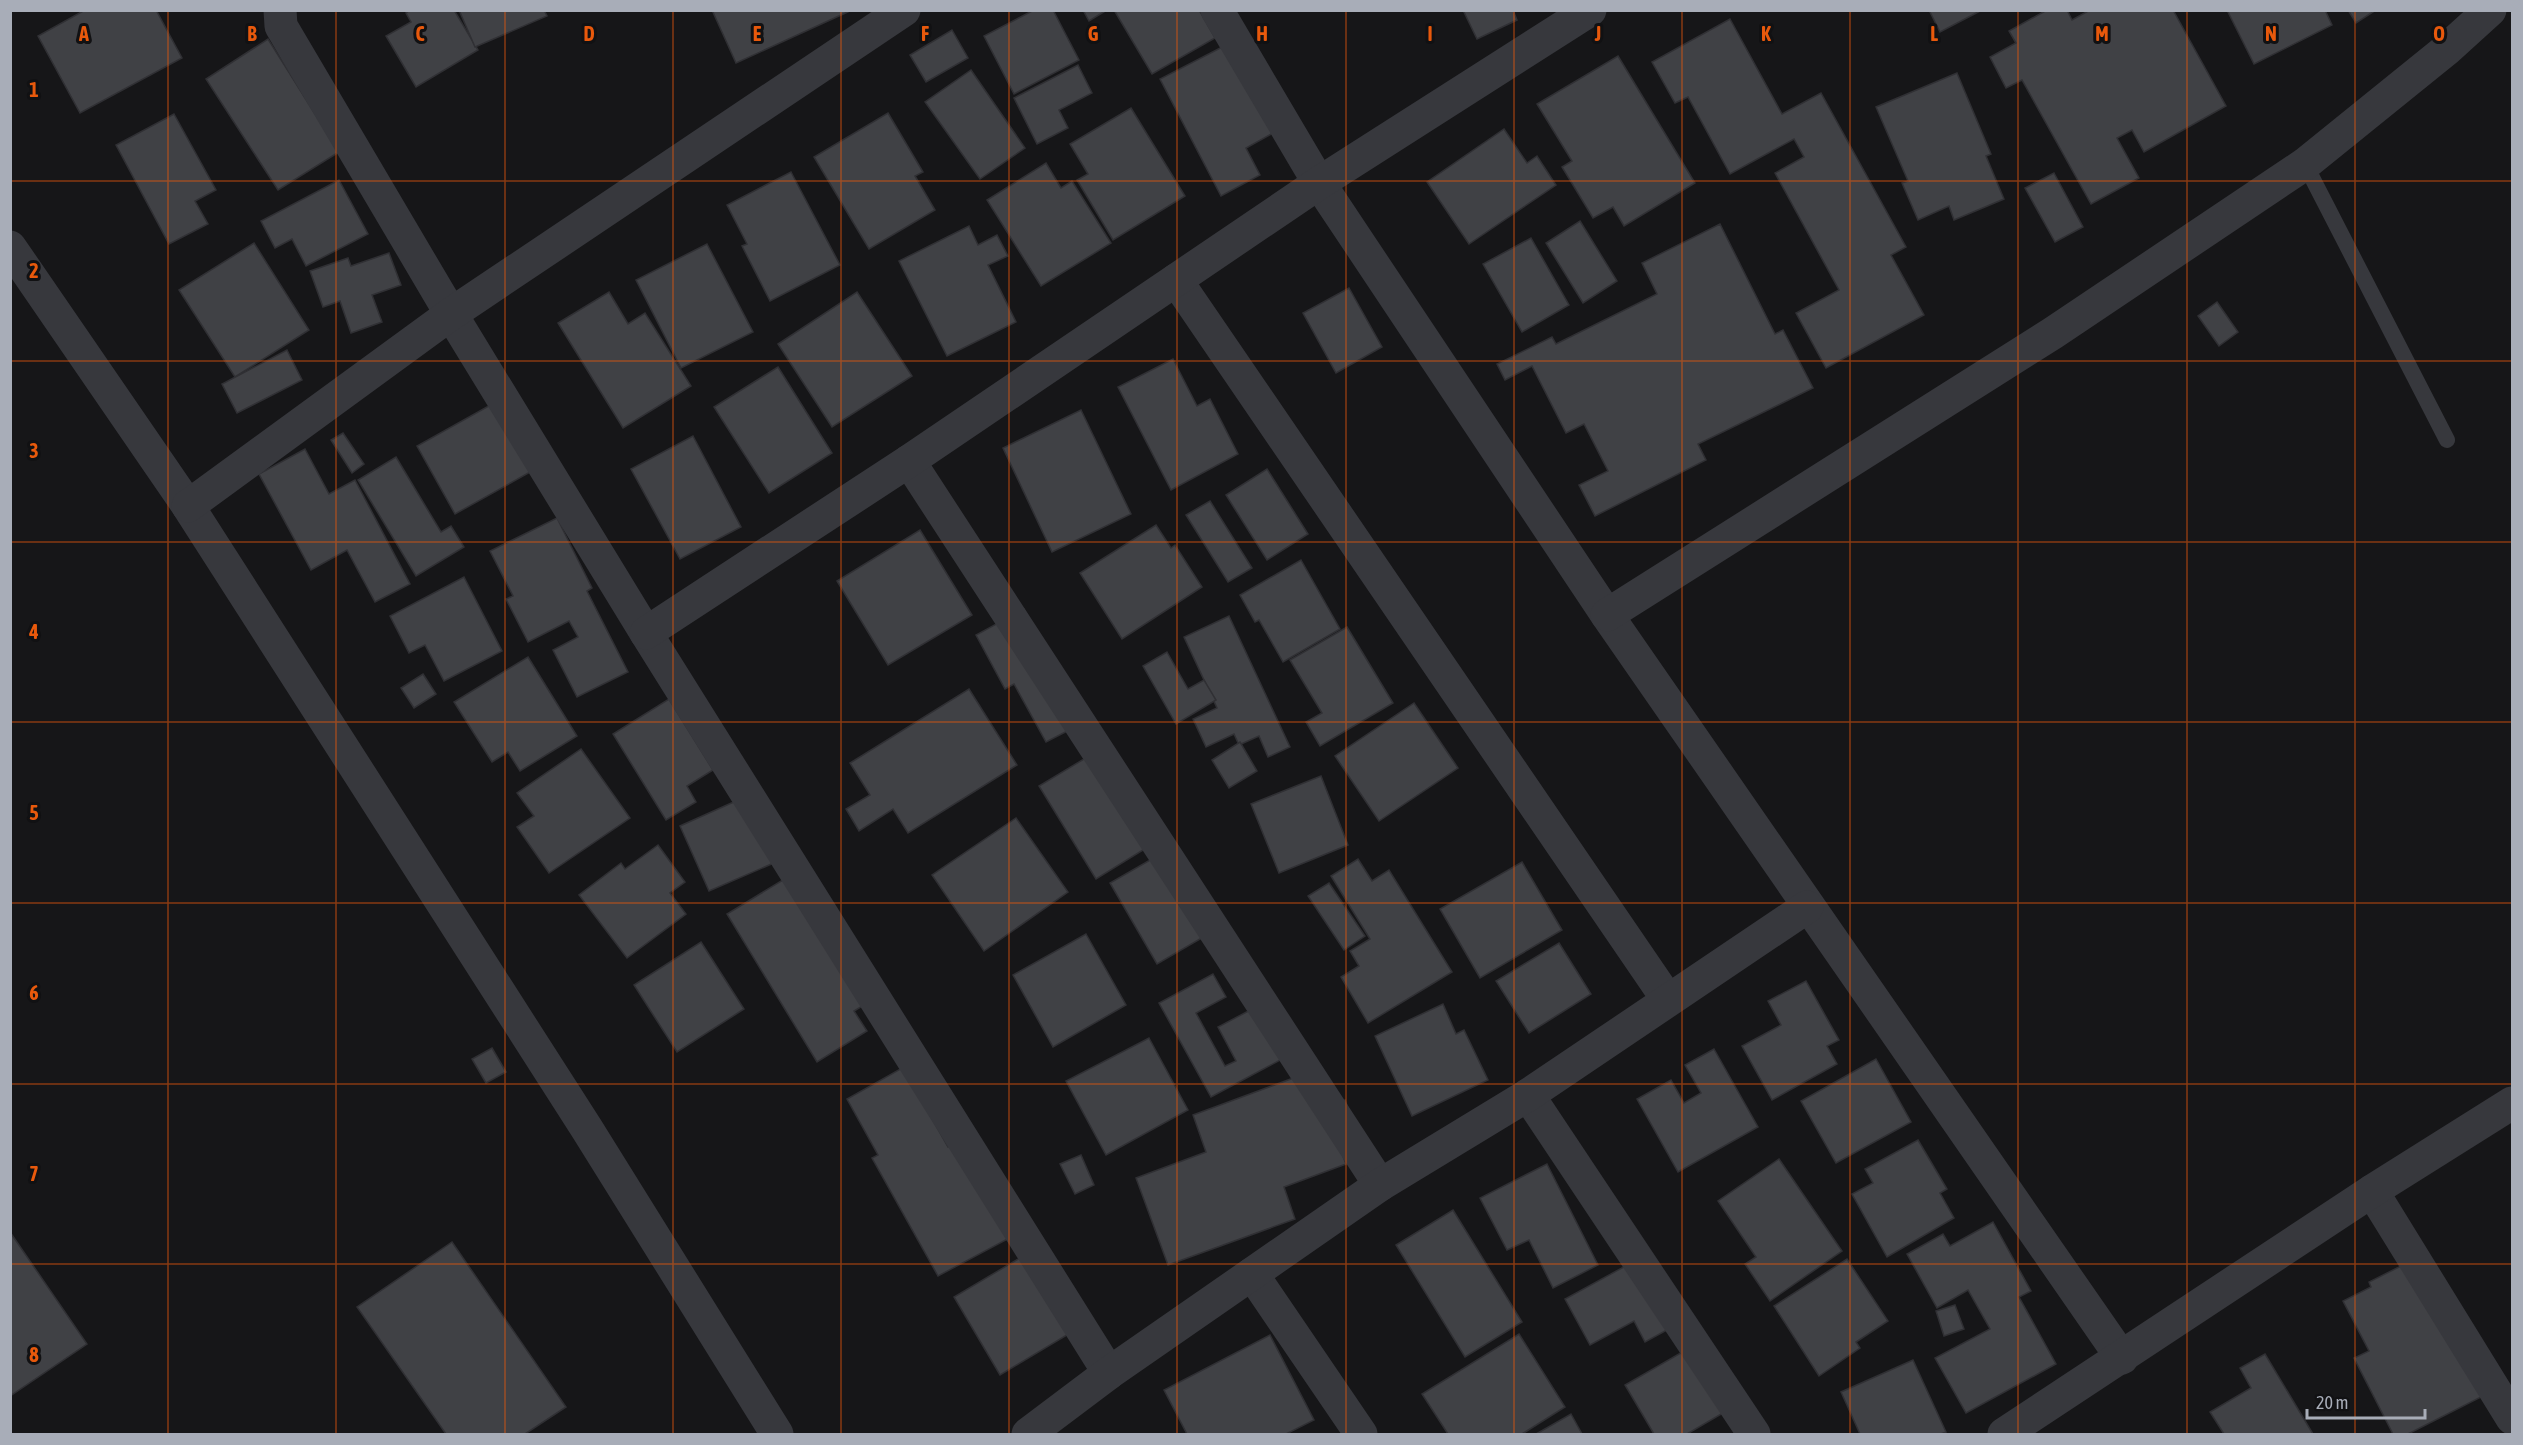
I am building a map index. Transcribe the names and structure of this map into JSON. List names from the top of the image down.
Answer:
{
  "scale_bar": "20 m",
  "grid": {
    "columns": [
      "A",
      "B",
      "C",
      "D",
      "E",
      "F",
      "G",
      "H",
      "I",
      "J",
      "K",
      "L",
      "M",
      "N",
      "O"
    ],
    "rows": [
      "1",
      "2",
      "3",
      "4",
      "5",
      "6",
      "7",
      "8"
    ]
  }
}
